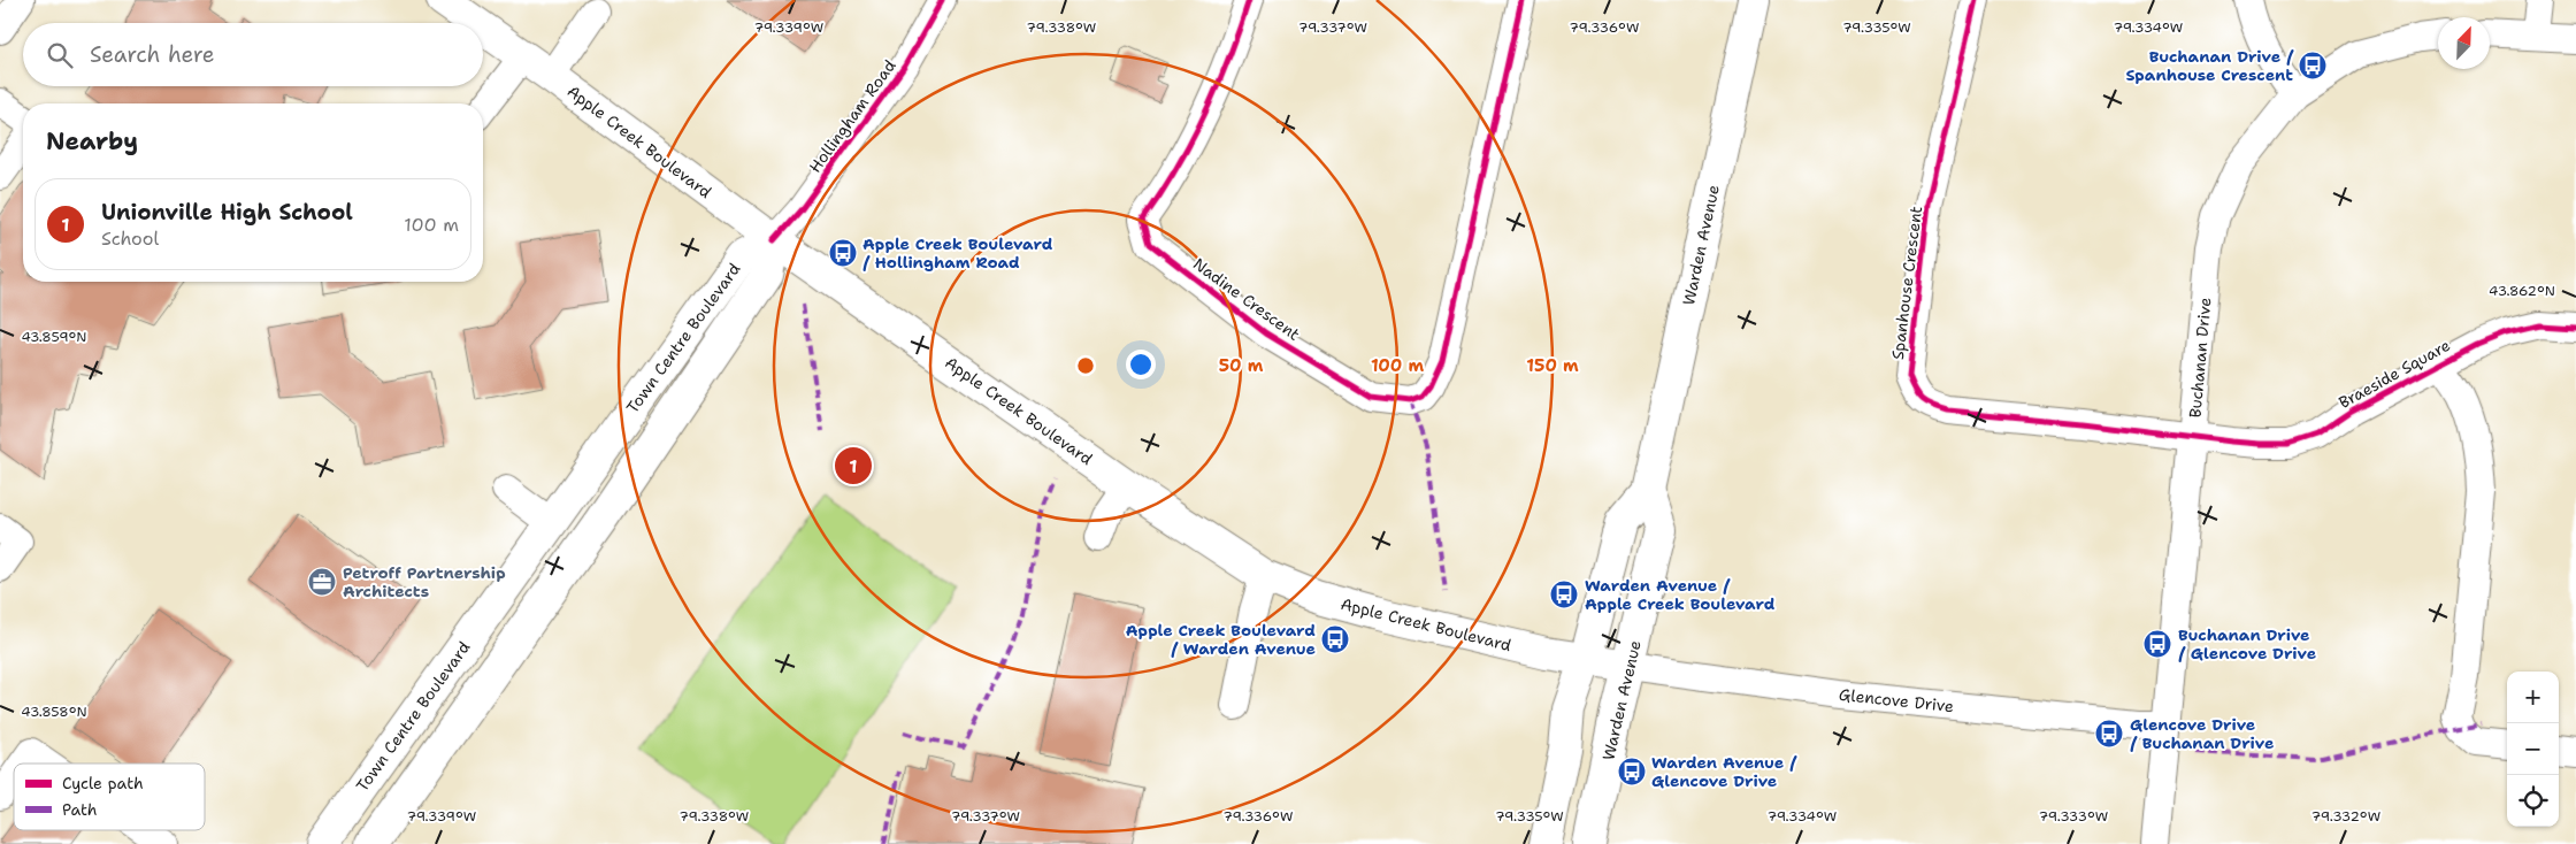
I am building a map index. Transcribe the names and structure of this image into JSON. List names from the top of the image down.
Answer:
{
  "streets": {
    "main road": ["Apple Creek Boulevard", "Warden Avenue", "Town Centre Boulevard"],
    "street": [
      "Hollingham Road",
      "Spanhouse Crescent",
      "Nadine Crescent",
      "Buchanan Drive",
      "Braeside Square",
      "Glencove Drive"
    ]
  },
  "crossings": [
    ["Hollingham Road", "Apple Creek Boulevard"],
    ["Hollingham Road", "Town Centre Boulevard"],
    ["Apple Creek Boulevard", "Warden Avenue"],
    ["Apple Creek Boulevard", "Town Centre Boulevard"],
    ["Apple Creek Boulevard", "Glencove Drive"],
    ["Warden Avenue", "Glencove Drive"],
    ["Spanhouse Crescent", "Buchanan Drive"],
    ["Spanhouse Crescent", "Braeside Square"],
    ["Buchanan Drive", "Braeside Square"],
    ["Buchanan Drive", "Glencove Drive"]
  ],
  "places": {
    "bus stop": [
      "Buchanan Drive / Spanhouse Crescent",
      "Apple Creek Boulevard / Hollingham Road",
      "Warden Avenue / Apple Creek Boulevard",
      "Apple Creek Boulevard / Warden Avenue",
      "Buchanan Drive / Glencove Drive",
      "Glencove Drive / Buchanan Drive",
      "Warden Avenue / Glencove Drive"
    ],
    "office": ["Petroff Partnership Architects"]
  },
  "legend": ["Cycle path", "Path"],
  "north": "top right",
  "page": {
    "search": "Search here",
    "heading": "Nearby",
    "list": [
      {
        "mark": "1",
        "name": "Unionville High School",
        "note": "School",
        "value": "100 m"
      }
    ],
    "pins": "1",
    "map_buttons": ["+", "−"]
  },
  "coordinates": [
    "79.339°W",
    "79.335°W",
    "79.334°W",
    "79.338°W",
    "79.337°W",
    "79.336°W",
    "43.862°N",
    "43.859°N",
    "43.858°N",
    "79.333°W",
    "79.332°W"
  ],
  "rings": ["50 m", "100 m", "150 m"]
}
